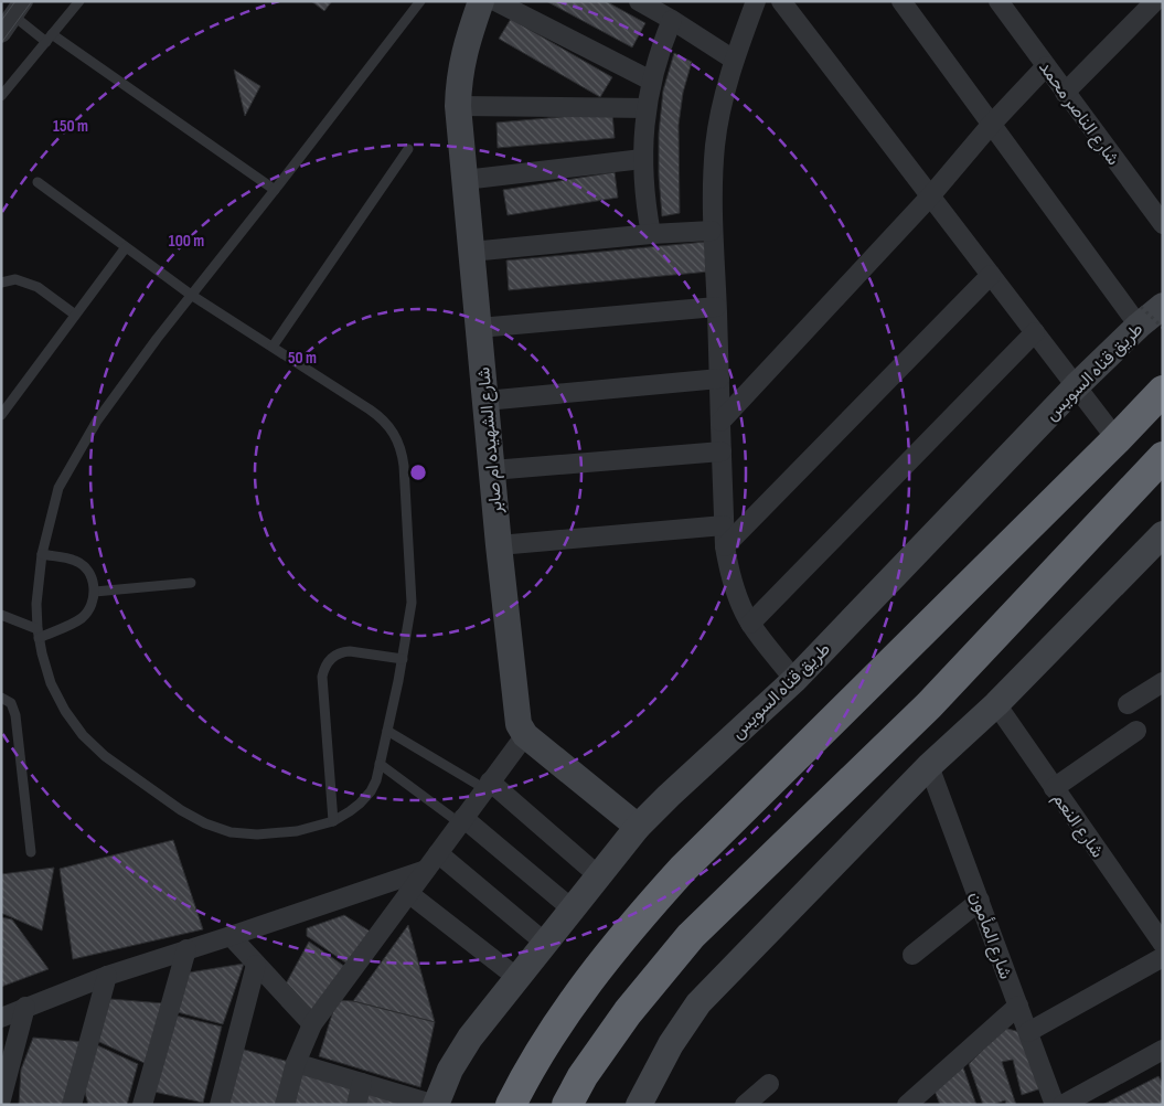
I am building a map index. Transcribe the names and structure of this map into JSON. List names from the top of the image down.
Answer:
{
  "streets": {
    "street": [
      "شارع الناصر محمد",
      "طريق قناه السويس",
      "شارع الشهيده ام صابر",
      "شارع النعم",
      "شارع المأمون"
    ]
  },
  "rings": ["150 m", "100 m", "50 m"]
}
